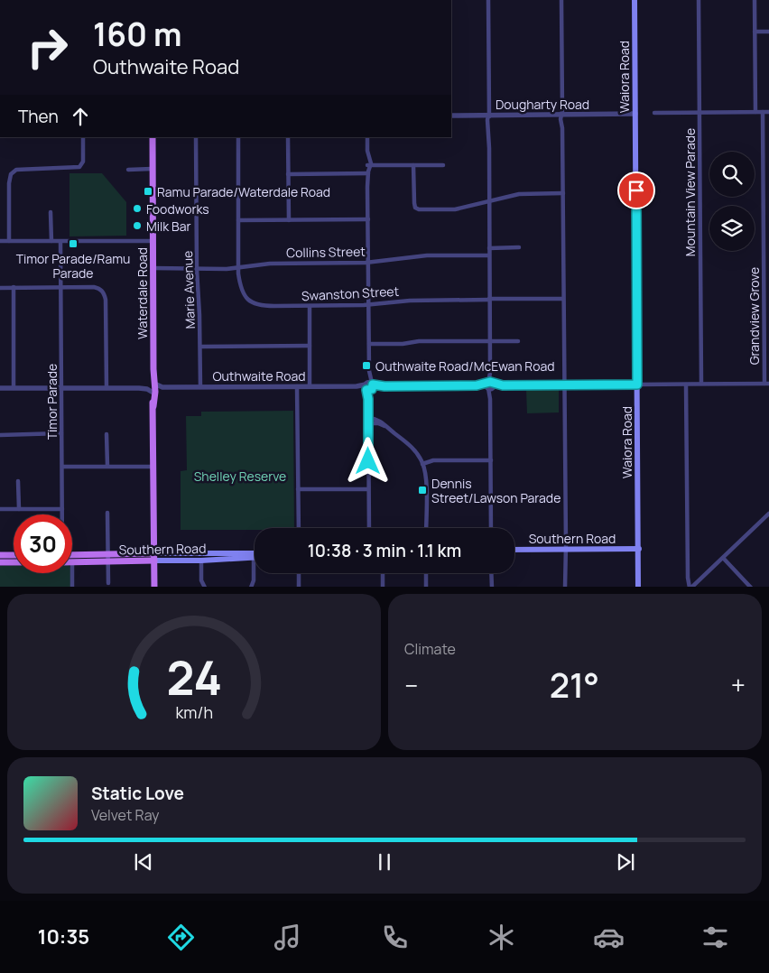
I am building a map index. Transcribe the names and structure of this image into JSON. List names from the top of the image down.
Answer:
{
  "streets": {
    "main road": ["Waiora Road", "Waterdale Road", "Southern Road"],
    "street": [
      "Dougharty Road",
      "Mountain View Parade",
      "Collins Street",
      "Marie Avenue",
      "Swanston Street",
      "Grandview Grove",
      "Outhwaite Road",
      "Timor Parade"
    ]
  },
  "crossings": [
    ["Waiora Road", "Dougharty Road"],
    ["Waiora Road", "Outhwaite Road"],
    ["Waiora Road", "Southern Road"],
    ["Collins Street", "Marie Avenue"],
    ["Collins Street", "Waterdale Road"],
    ["Collins Street", "Swanston Street"],
    ["Marie Avenue", "Outhwaite Road"],
    ["Waterdale Road", "Outhwaite Road"],
    ["Waterdale Road", "Southern Road"]
  ],
  "parks": ["Shelley Reserve"],
  "places": {
    "transit": [
      "Ramu Parade/Waterdale Road",
      "Timor Parade/Ramu Parade",
      "Outhwaite Road/McEwan Road",
      "Dennis Street/Lawson Parade"
    ],
    "other": ["Foodworks", "Milk Bar"]
  },
  "page": {
    "turn": ["160 m", "Outhwaite Road"],
    "then": "Then",
    "limit": "30",
    "trip": "10:38 · 3 min · 1.1 km",
    "tile": "Climate",
    "heat": ["−", "21°", "+"],
    "song": ["Static Love", "Velvet Ray"],
    "tabs": "10:35",
    "gauge": ["24", "km/h"]
  }
}
